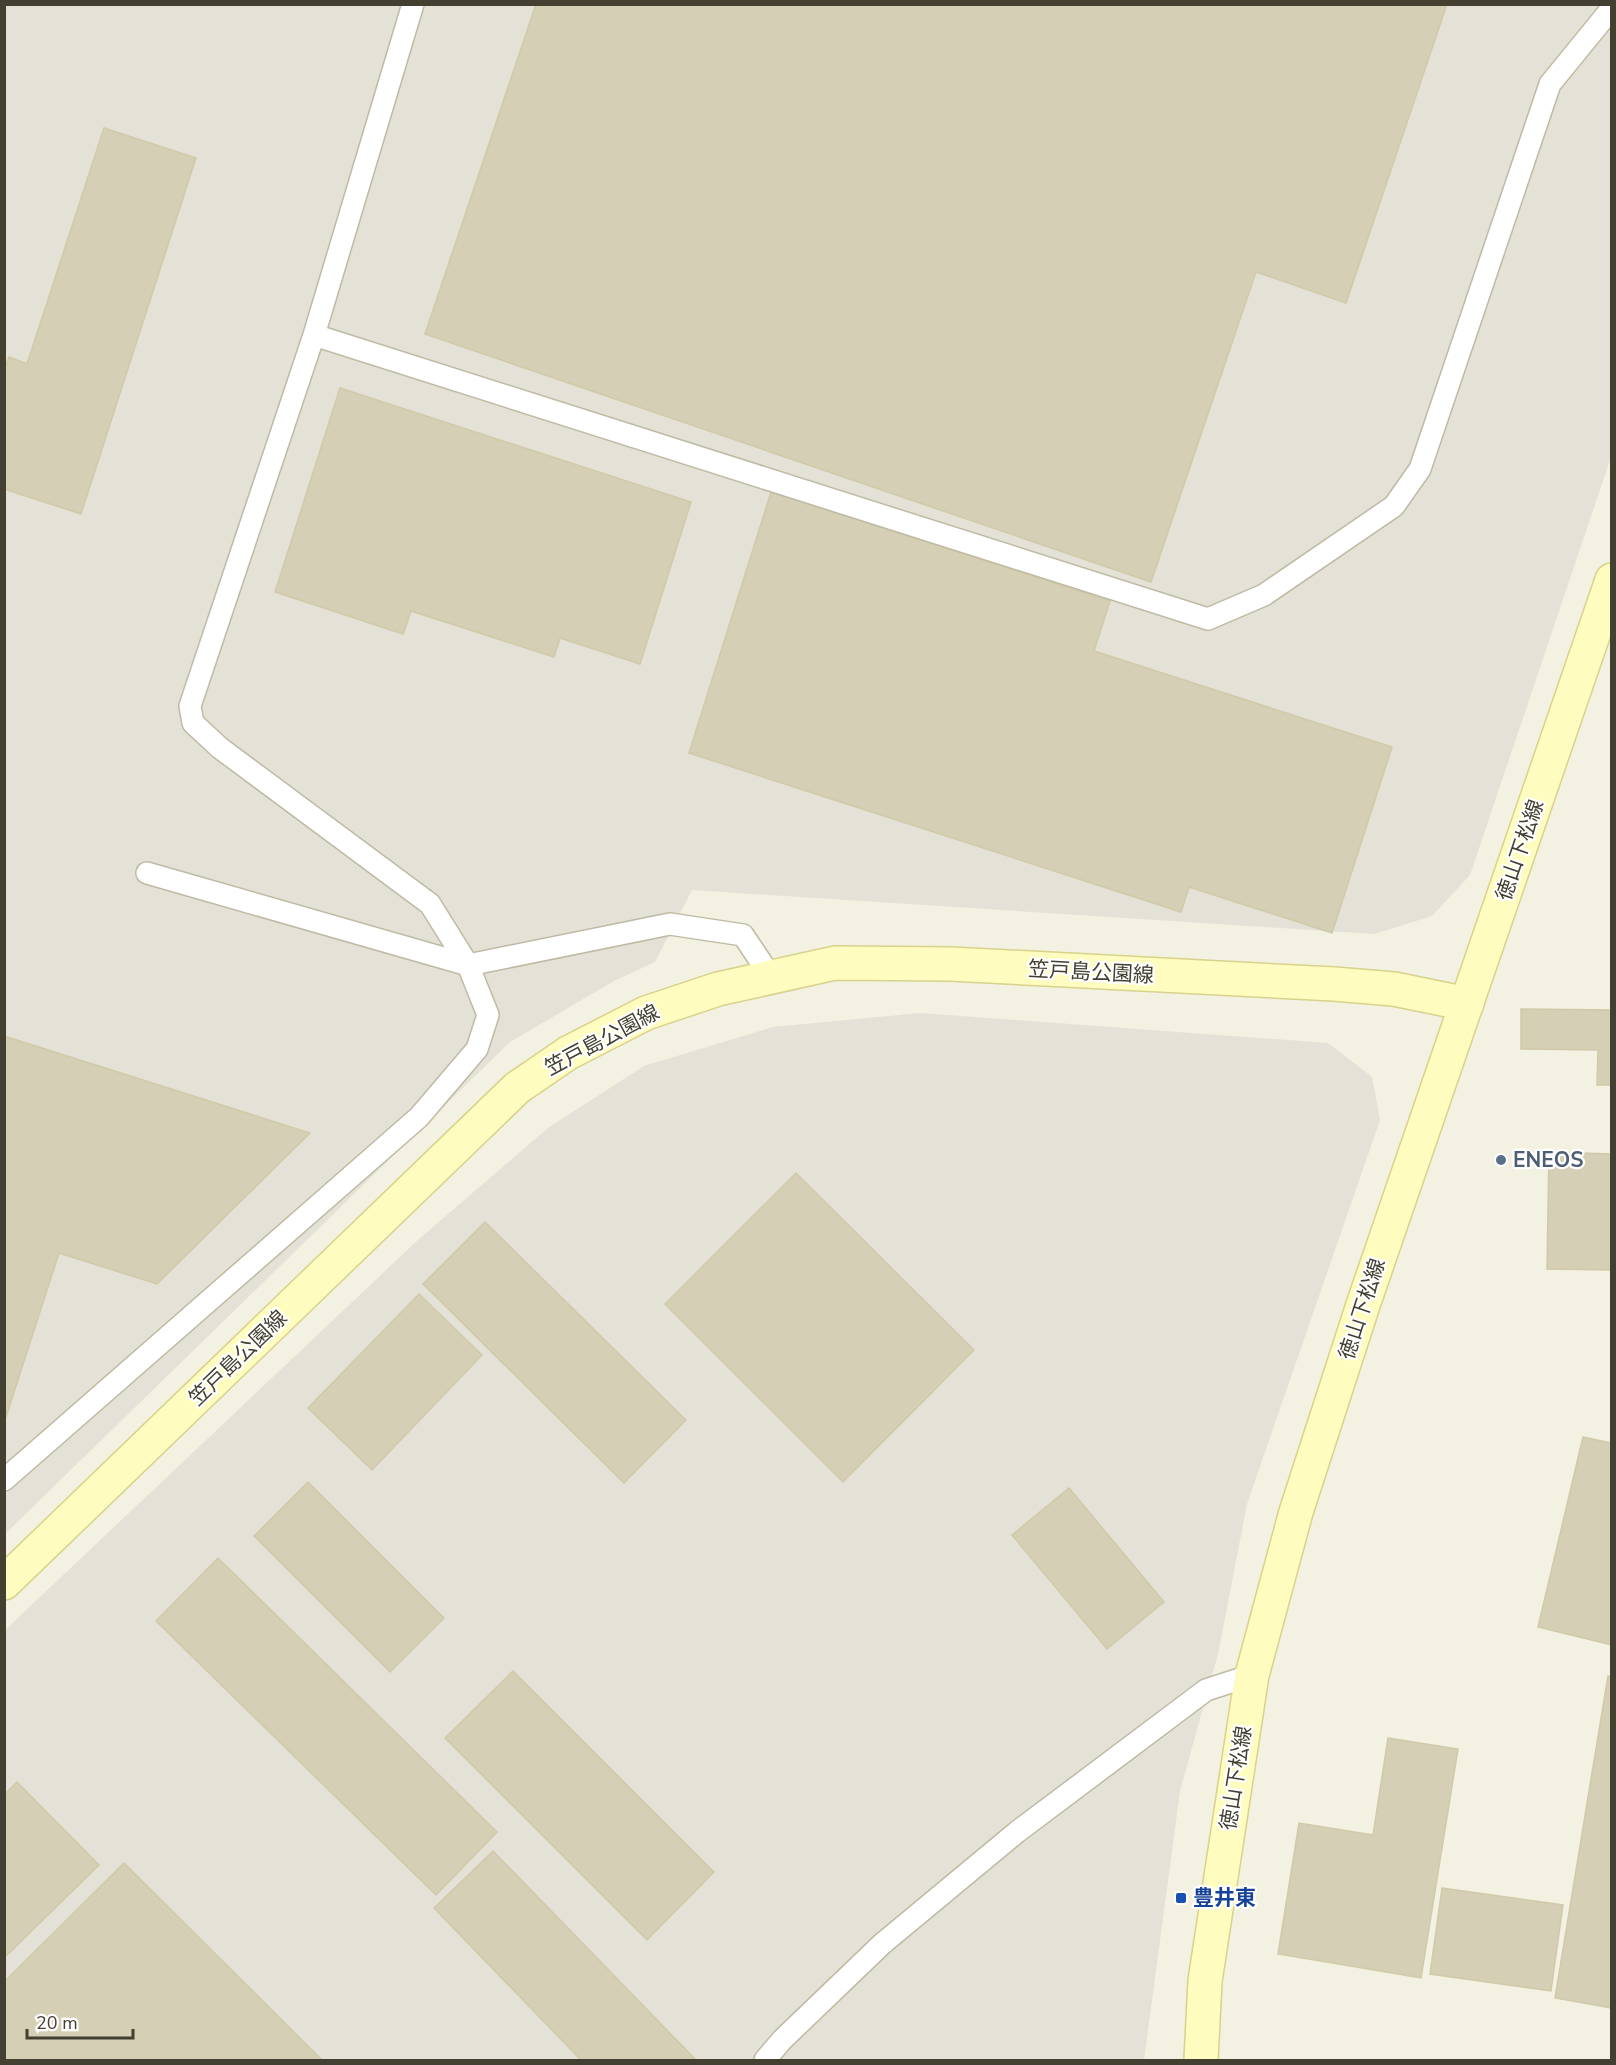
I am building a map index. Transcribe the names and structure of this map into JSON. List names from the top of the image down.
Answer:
{
  "streets": {
    "main road": ["徳山下松線", "笠戸島公園線"]
  },
  "crossings": [
    ["徳山下松線", "笠戸島公園線"]
  ],
  "places": {
    "other": ["ENEOS"],
    "transit": ["豊井東"]
  },
  "scale_bar": "20 m"
}
